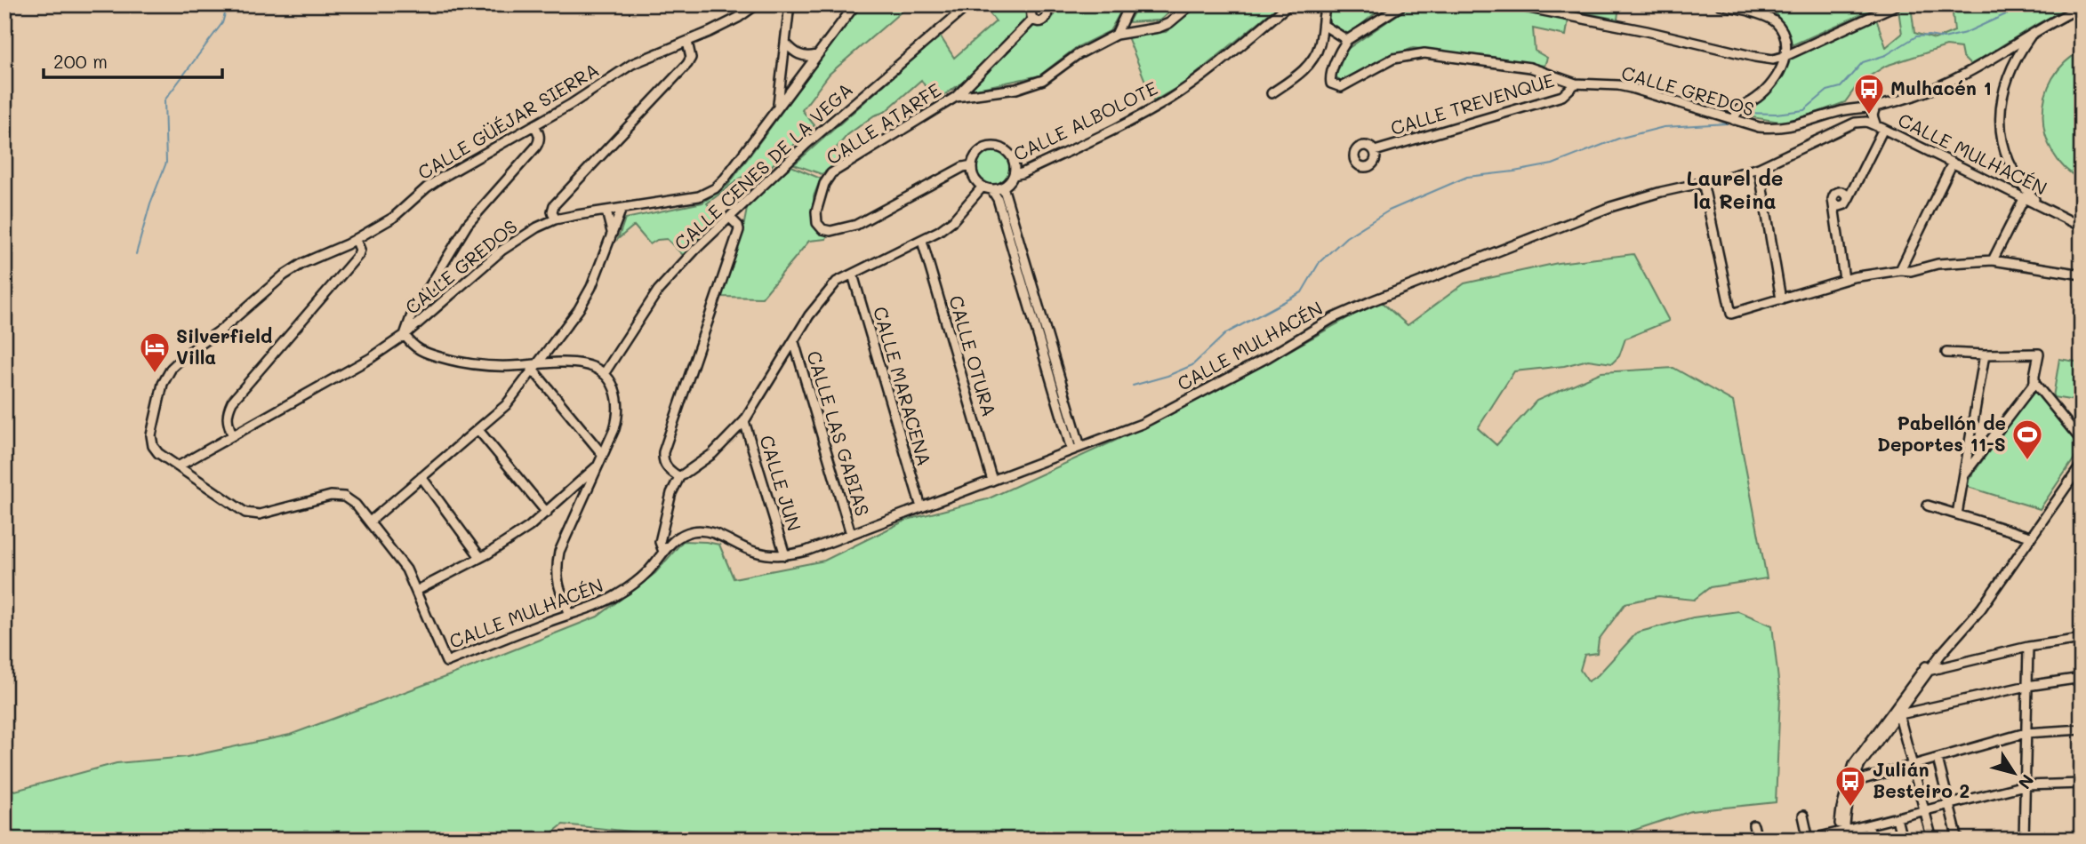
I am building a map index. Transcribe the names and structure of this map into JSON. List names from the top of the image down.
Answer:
{
  "streets": {
    "street": [
      "CALLE GREDOS",
      "CALLE TREVENQUE",
      "CALLE GÜÉJAR SIERRA",
      "CALLE ALBOLOTE",
      "CALLE ATARFE",
      "CALLE MULHACÉN",
      "CALLE CENES DE LA VEGA",
      "CALLE OTURA",
      "CALLE MARACENA",
      "CALLE LAS GABIAS",
      "CALLE JUN"
    ]
  },
  "crossings": [
    ["CALLE GREDOS", "CALLE TREVENQUE"],
    ["CALLE GREDOS", "CALLE GÜÉJAR SIERRA"],
    ["CALLE ALBOLOTE", "CALLE ATARFE"],
    ["CALLE MULHACÉN", "CALLE OTURA"],
    ["CALLE MULHACÉN", "CALLE MARACENA"],
    ["CALLE MULHACÉN", "CALLE LAS GABIAS"],
    ["CALLE MULHACÉN", "CALLE JUN"]
  ],
  "districts": ["Laurel de la Reina"],
  "places": {
    "bus stop": ["Mulhacén 1", "Julián Besteiro 2"],
    "hotel": ["Silverfield Villa"],
    "sports": ["Pabellón de Deportes 11-S"]
  },
  "scale_bar": "200 m",
  "north": "bottom right"
}
